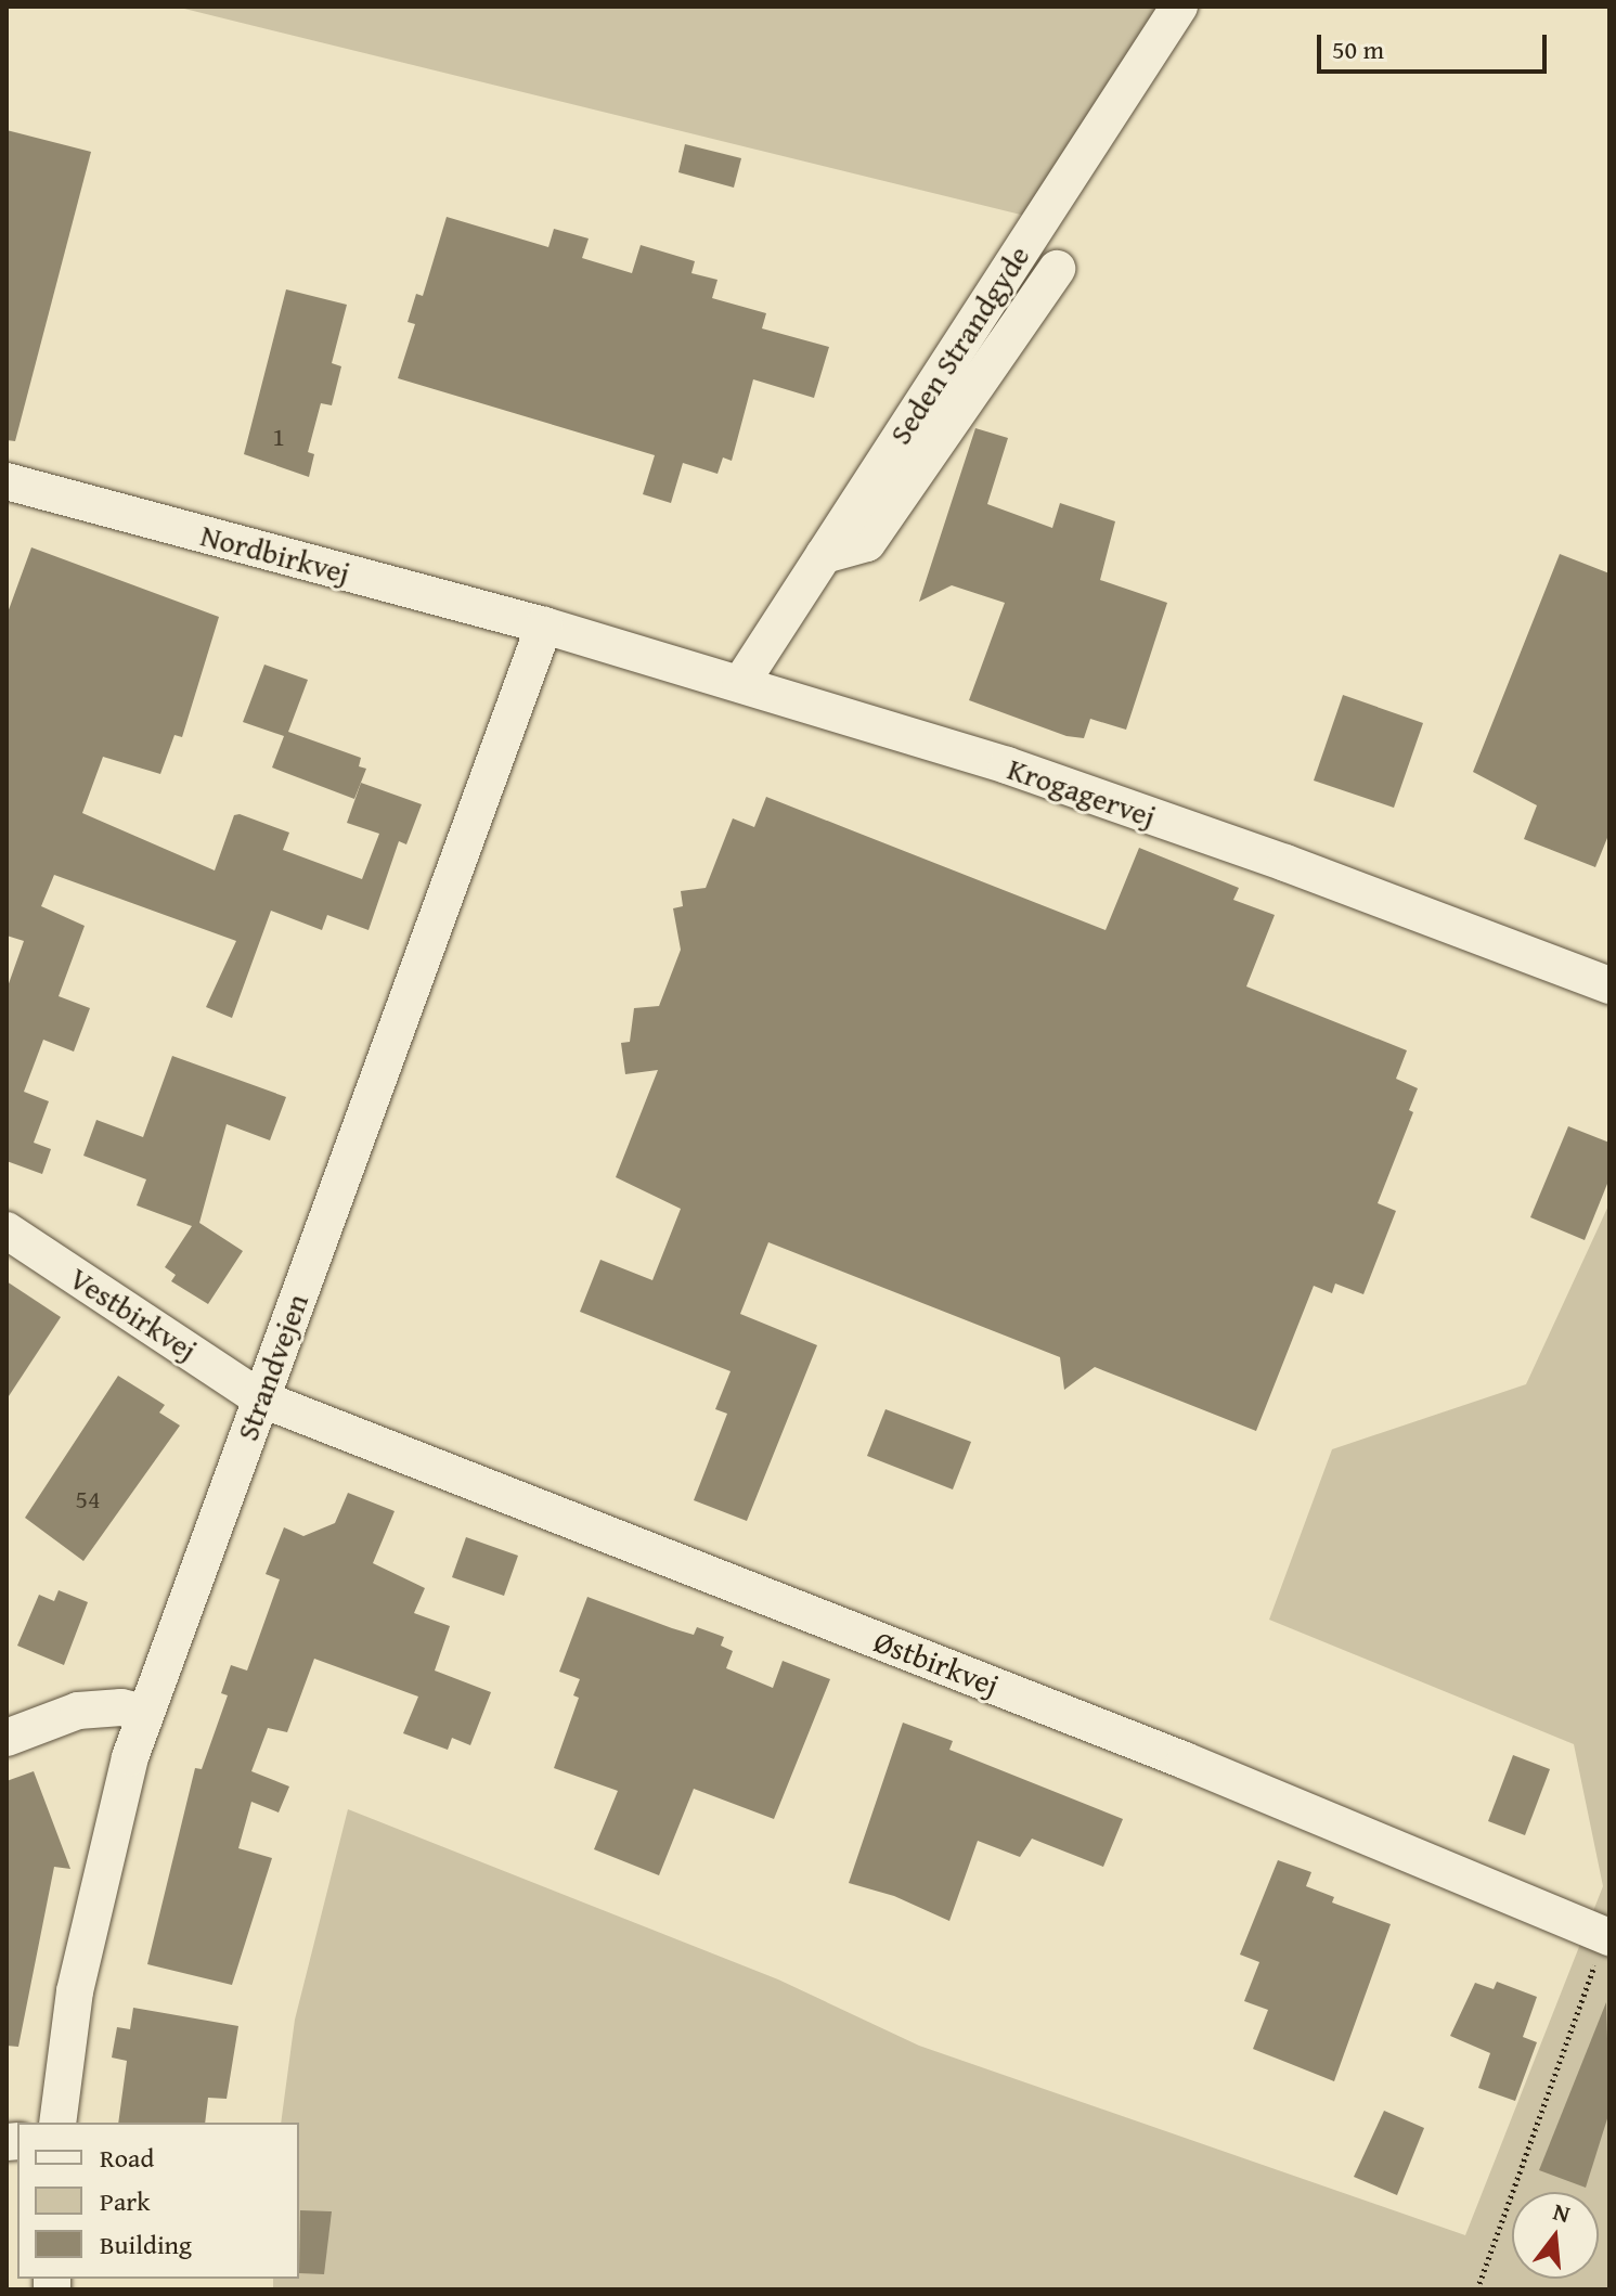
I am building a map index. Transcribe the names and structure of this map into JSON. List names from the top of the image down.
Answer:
{
  "streets": {
    "street": [
      "Seden Strandgyde",
      "Nordbirkvej",
      "Krogagervej",
      "Vestbirkvej",
      "Strandvejen",
      "Østbirkvej"
    ]
  },
  "crossings": [
    ["Seden Strandgyde", "Krogagervej"],
    ["Nordbirkvej", "Krogagervej"],
    ["Nordbirkvej", "Strandvejen"],
    ["Krogagervej", "Strandvejen"],
    ["Vestbirkvej", "Strandvejen"],
    ["Vestbirkvej", "Østbirkvej"],
    ["Strandvejen", "Østbirkvej"]
  ],
  "house_numbers": ["1", "54"],
  "legend": ["Road", "Park", "Building"],
  "scale_bar": "50 m",
  "north": "top"
}
